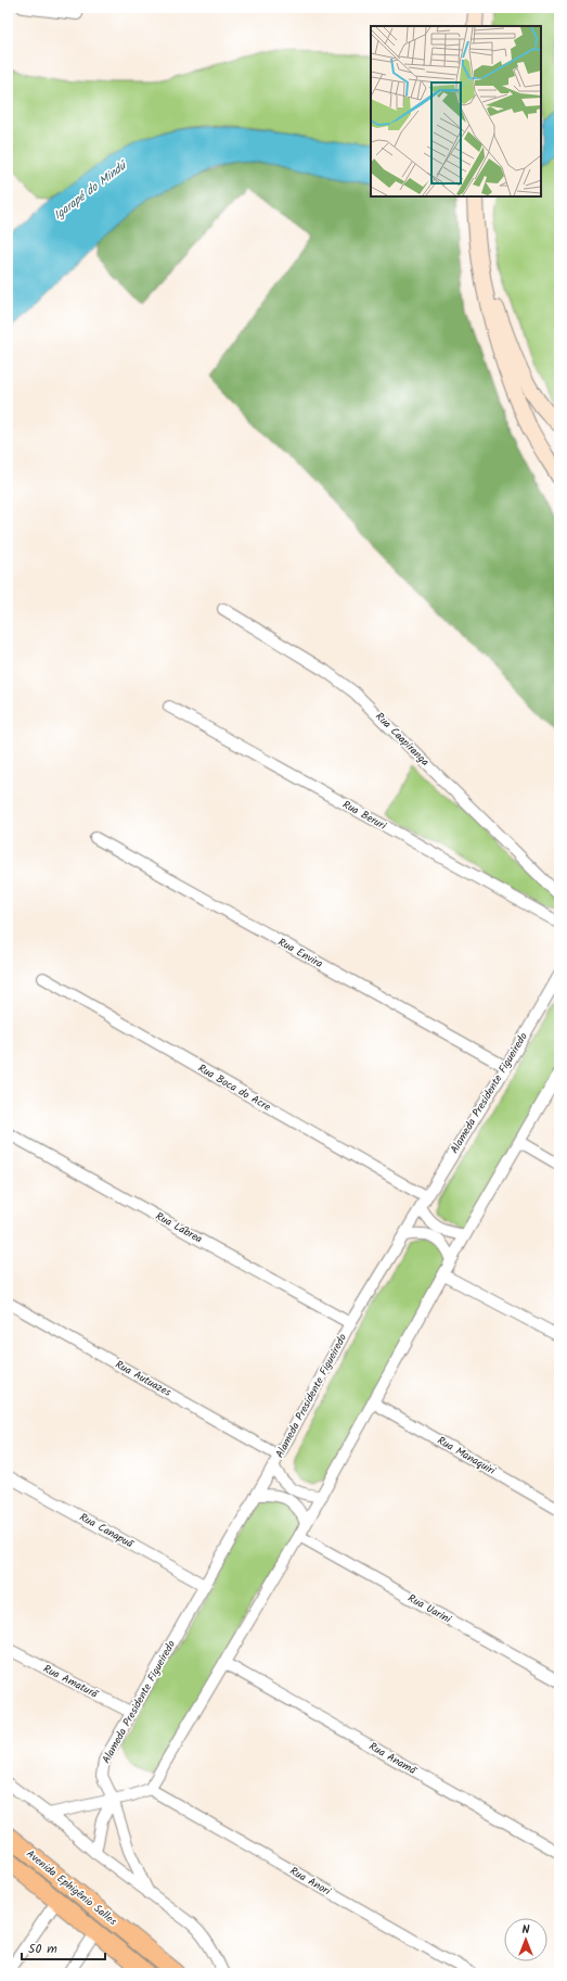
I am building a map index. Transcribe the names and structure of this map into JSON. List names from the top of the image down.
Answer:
{
  "streets": {
    "main road": ["Avenida Ephigênio Salles"],
    "street": [
      "Rua Caapiranga",
      "Rua Beruri",
      "Rua Envira",
      "Rua Boca do Acre",
      "Alameda Presidente Figueiredo",
      "Rua Lábrea",
      "Rua Autuazes",
      "Rua Manaquiri",
      "Rua Canapuã",
      "Rua Uarini",
      "Rua Amaturã",
      "Rua Anamã",
      "Rua Anori"
    ]
  },
  "crossings": [
    ["Rua Envira", "Alameda Presidente Figueiredo"],
    ["Rua Boca do Acre", "Alameda Presidente Figueiredo"],
    ["Alameda Presidente Figueiredo", "Rua Lábrea"],
    ["Alameda Presidente Figueiredo", "Rua Autuazes"],
    ["Alameda Presidente Figueiredo", "Rua Canapuã"],
    ["Alameda Presidente Figueiredo", "Rua Amaturã"]
  ],
  "water": ["Igarapé do Mindú"],
  "scale_bar": "50 m",
  "north": "top"
}
